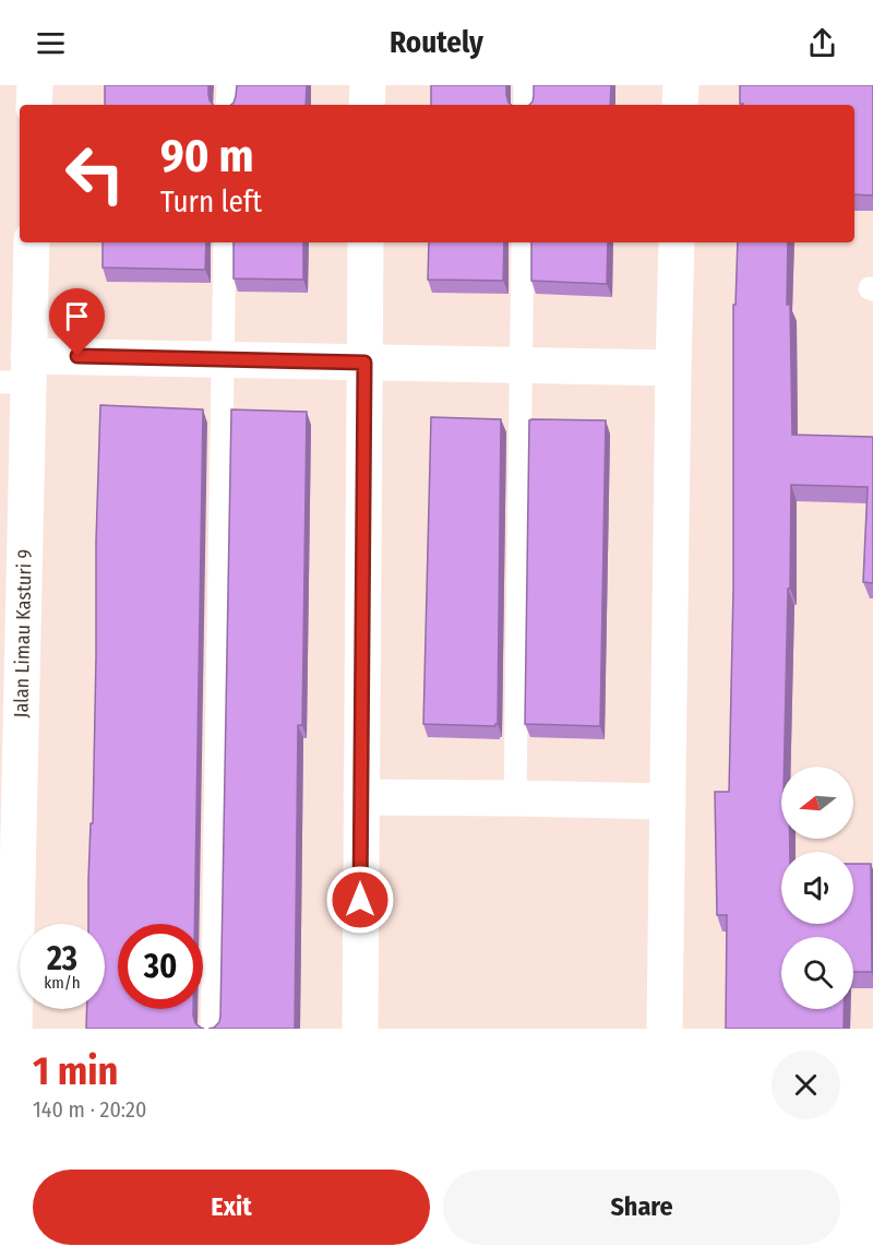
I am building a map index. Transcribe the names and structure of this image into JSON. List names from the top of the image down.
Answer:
{
  "streets": {
    "street": ["Jalan Limau Kasturi 9"]
  },
  "north": "left",
  "page": {
    "header": "Routely",
    "turn": ["90 m", "Turn left"],
    "speed": "23 km/h",
    "limit": "30",
    "heading": ["1 min", "140 m · 20:20"],
    "buttons": ["Exit", "Share"]
  }
}
